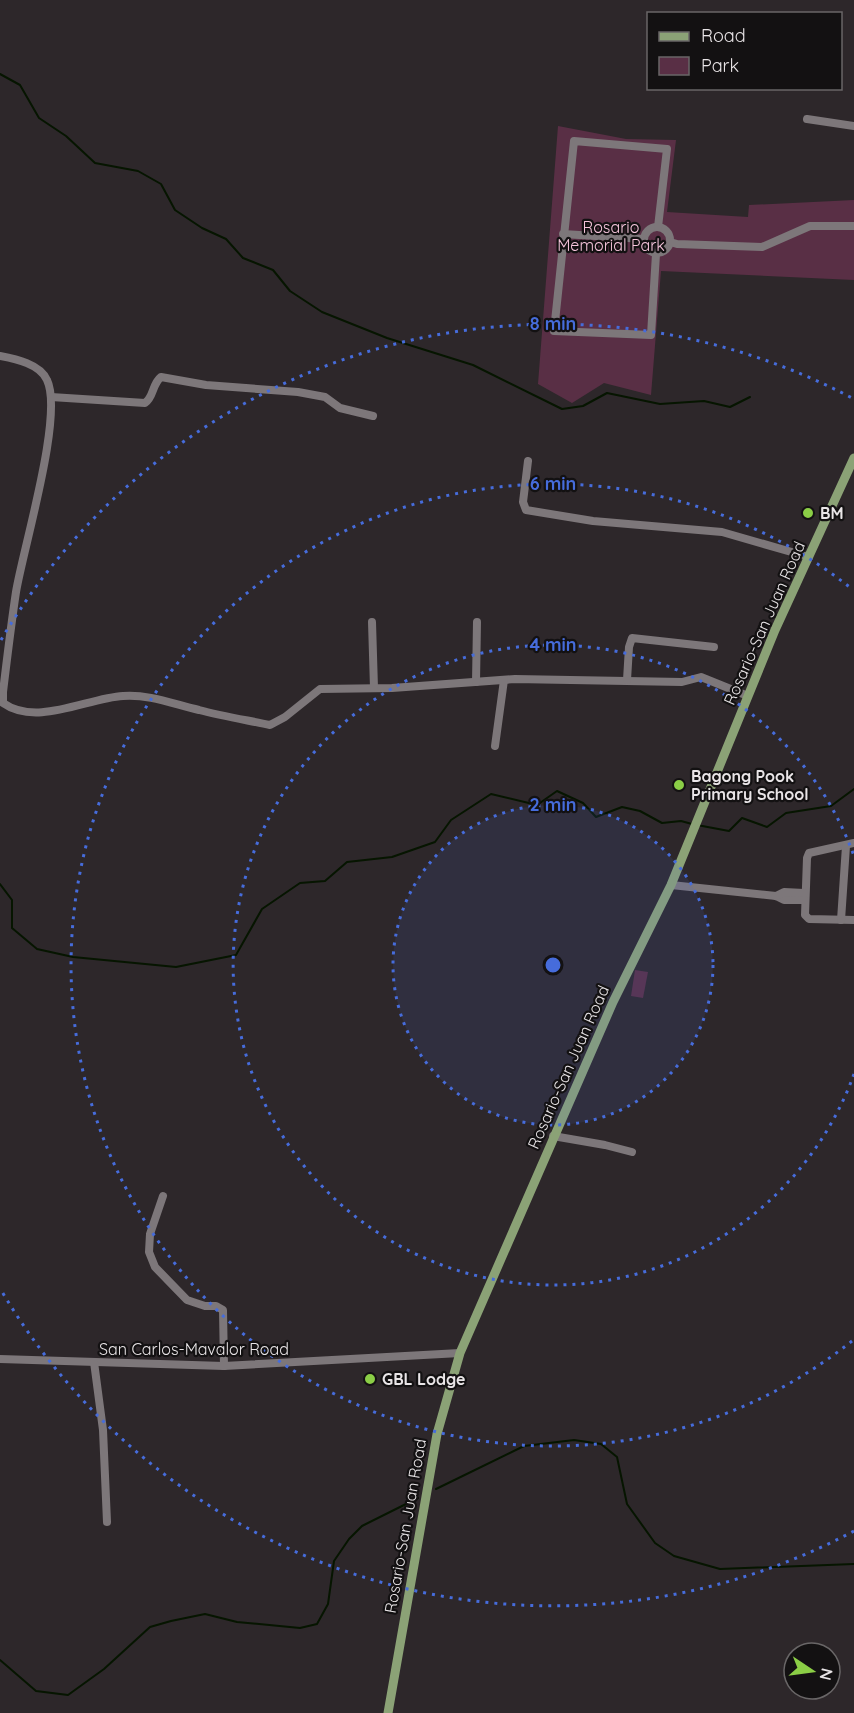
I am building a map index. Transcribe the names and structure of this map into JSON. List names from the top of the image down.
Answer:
{
  "streets": {
    "main road": ["Rosario-San Juan Road"],
    "street": ["San Carlos-Mavalor Road"]
  },
  "crossings": [
    ["Rosario-San Juan Road", "San Carlos-Mavalor Road"]
  ],
  "parks": ["Rosario Memorial Park"],
  "places": ["BM", "Bagong Pook Primary School", "GBL Lodge"],
  "legend": ["Road", "Park"],
  "north": "right",
  "rings": [
    "8 min",
    "6 min",
    "4 min",
    "2 min"
  ]
}
